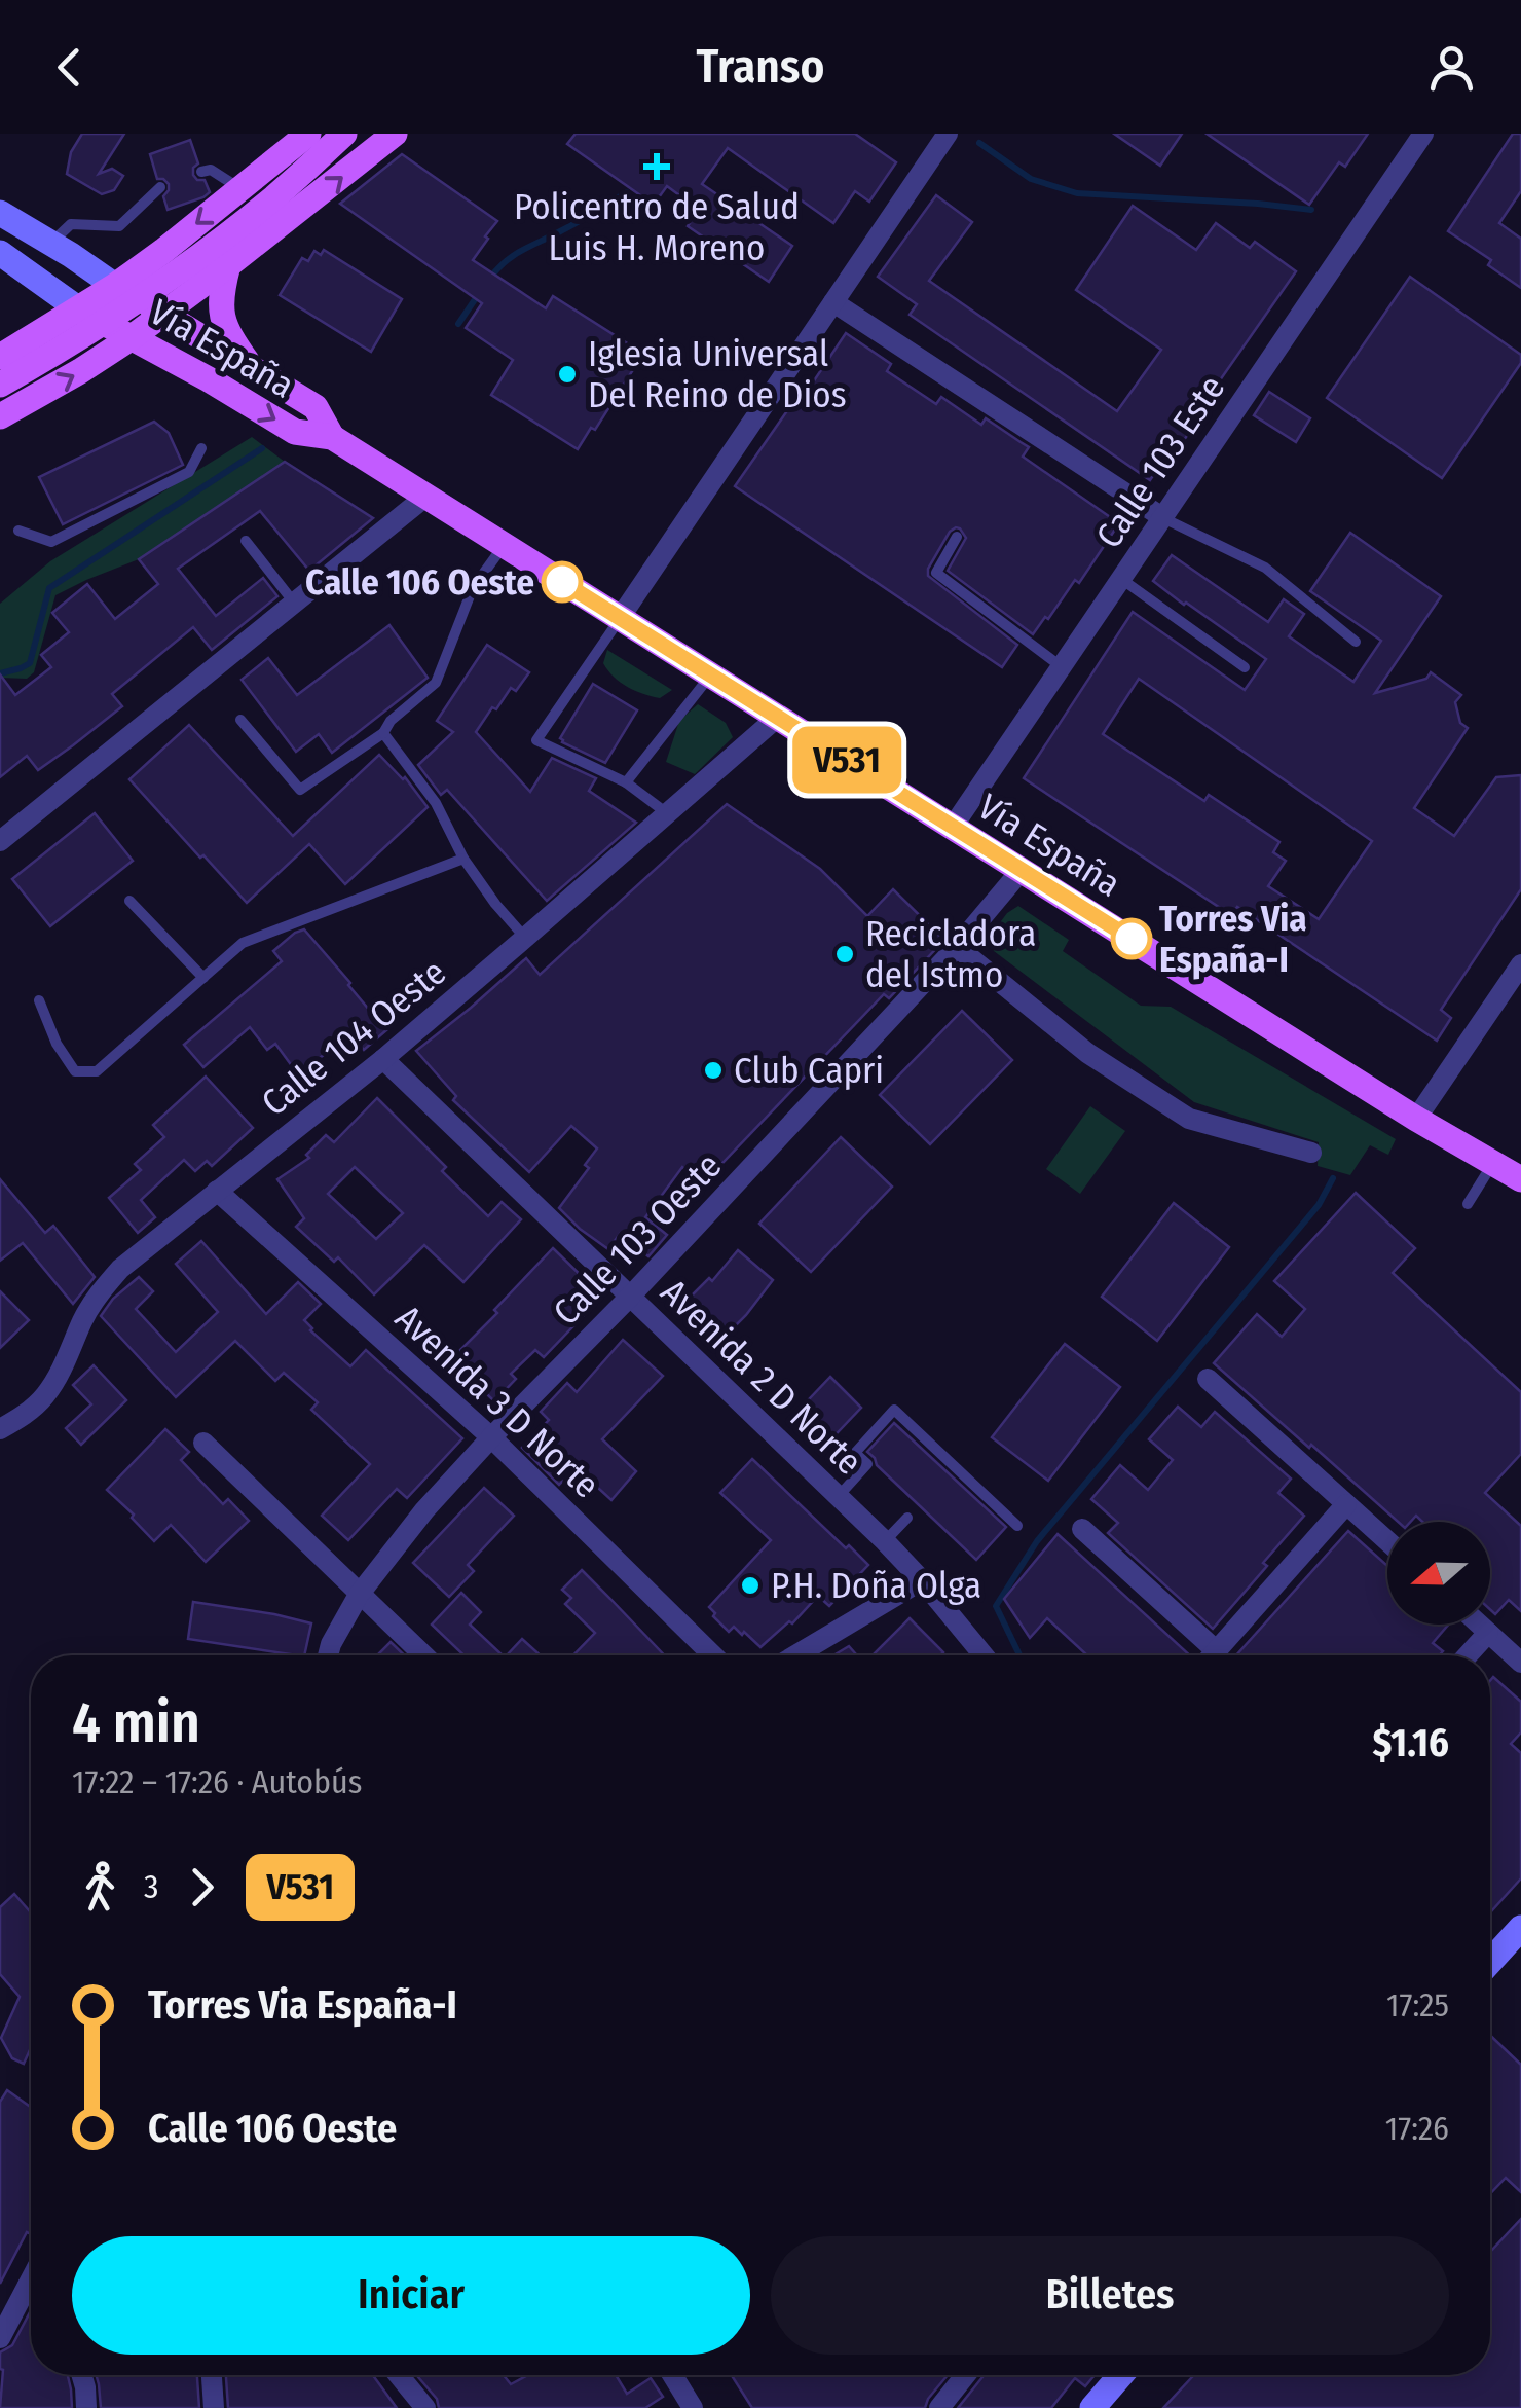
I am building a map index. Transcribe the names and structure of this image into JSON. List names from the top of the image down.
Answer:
{
  "streets": {
    "main road": ["Vía España"],
    "street": [
      "Calle 103 Este",
      "Calle 104 Oeste",
      "Calle 103 Oeste",
      "Avenida 2 D Norte",
      "Avenida 3 D Norte"
    ]
  },
  "crossings": [
    ["Vía España", "Calle 103 Este"],
    ["Vía España", "Calle 104 Oeste"],
    ["Vía España", "Calle 103 Oeste"],
    ["Calle 104 Oeste", "Avenida 2 D Norte"],
    ["Calle 104 Oeste", "Avenida 3 D Norte"],
    ["Calle 103 Oeste", "Avenida 2 D Norte"],
    ["Calle 103 Oeste", "Avenida 3 D Norte"]
  ],
  "places": {
    "health": ["Policentro de Salud Luis H. Moreno"],
    "other": [
      "Iglesia Universal Del Reino de Dios",
      "Calle 106 Oeste",
      "Torres Via España-I",
      "Recicladora del Istmo",
      "Club Capri",
      "P.H. Doña Olga"
    ]
  },
  "lines": ["bus line V531"],
  "north": "left",
  "page": {
    "header": "Transo",
    "on_map": "V531",
    "heading": ["4 min", "17:22 – 17:26 · Autobús", "$1.16"],
    "legs": ["3", "V531"],
    "list": [
      {
        "name": "Torres Via España-I",
        "value": "17:25"
      },
      {
        "name": "Calle 106 Oeste",
        "value": "17:26"
      }
    ],
    "buttons": ["Iniciar", "Billetes"]
  }
}
